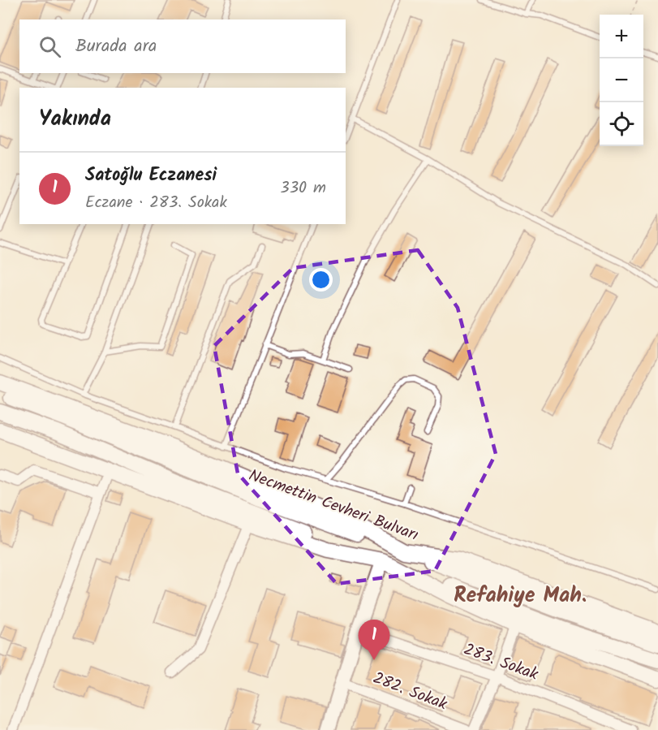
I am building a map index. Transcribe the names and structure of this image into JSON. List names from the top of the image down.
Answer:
{
  "streets": {
    "main road": ["Necmettin Cevheri Bulvarı"],
    "street": ["283. Sokak", "282. Sokak"]
  },
  "districts": ["Refahiye Mah."],
  "page": {
    "map_buttons": ["+", "−"],
    "search": "Burada ara",
    "heading": "Yakında",
    "list": [
      {
        "mark": "1",
        "name": "Satoğlu Eczanesi",
        "note": "Eczane · 283. Sokak",
        "value": "330 m"
      }
    ],
    "pins": "1"
  }
}
